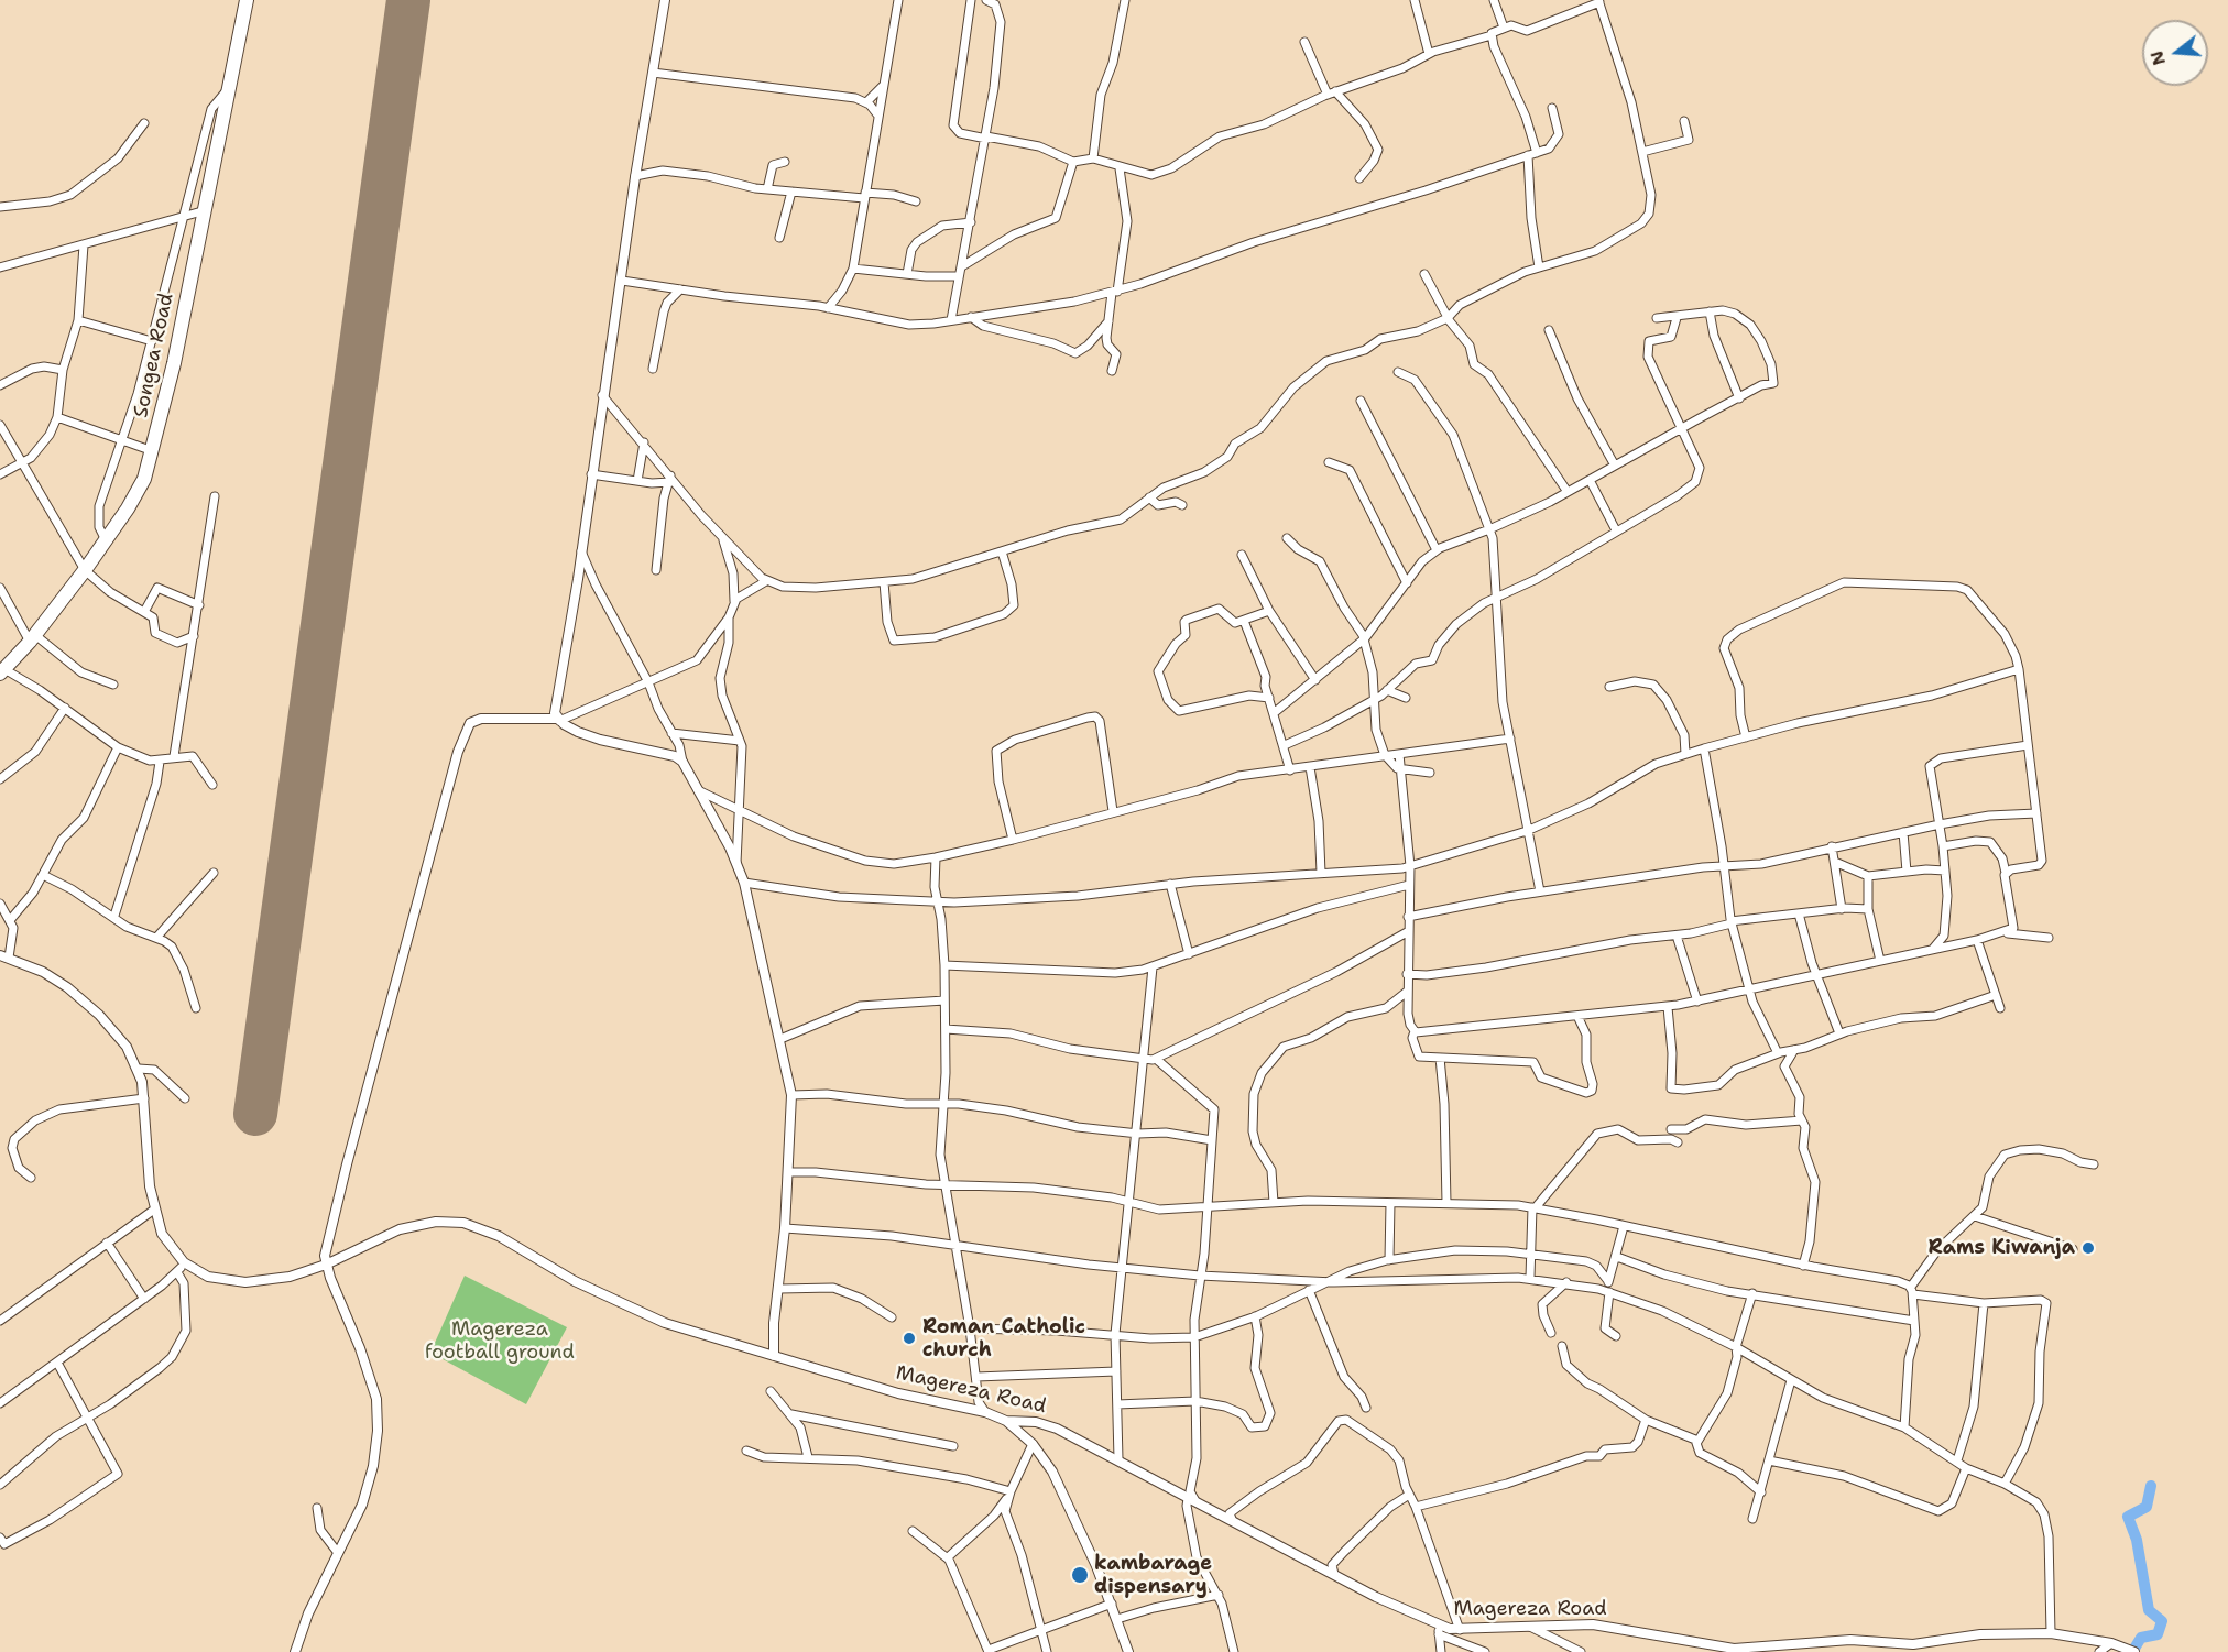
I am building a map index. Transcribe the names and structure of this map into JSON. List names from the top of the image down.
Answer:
{
  "streets": {
    "highway": ["Songea Road"],
    "street": ["Magereza Road"]
  },
  "parks": ["Magereza football ground"],
  "places": ["Rams Kiwanja", "Roman Catholic church", "kambarage dispensary"],
  "north": "left"
}
